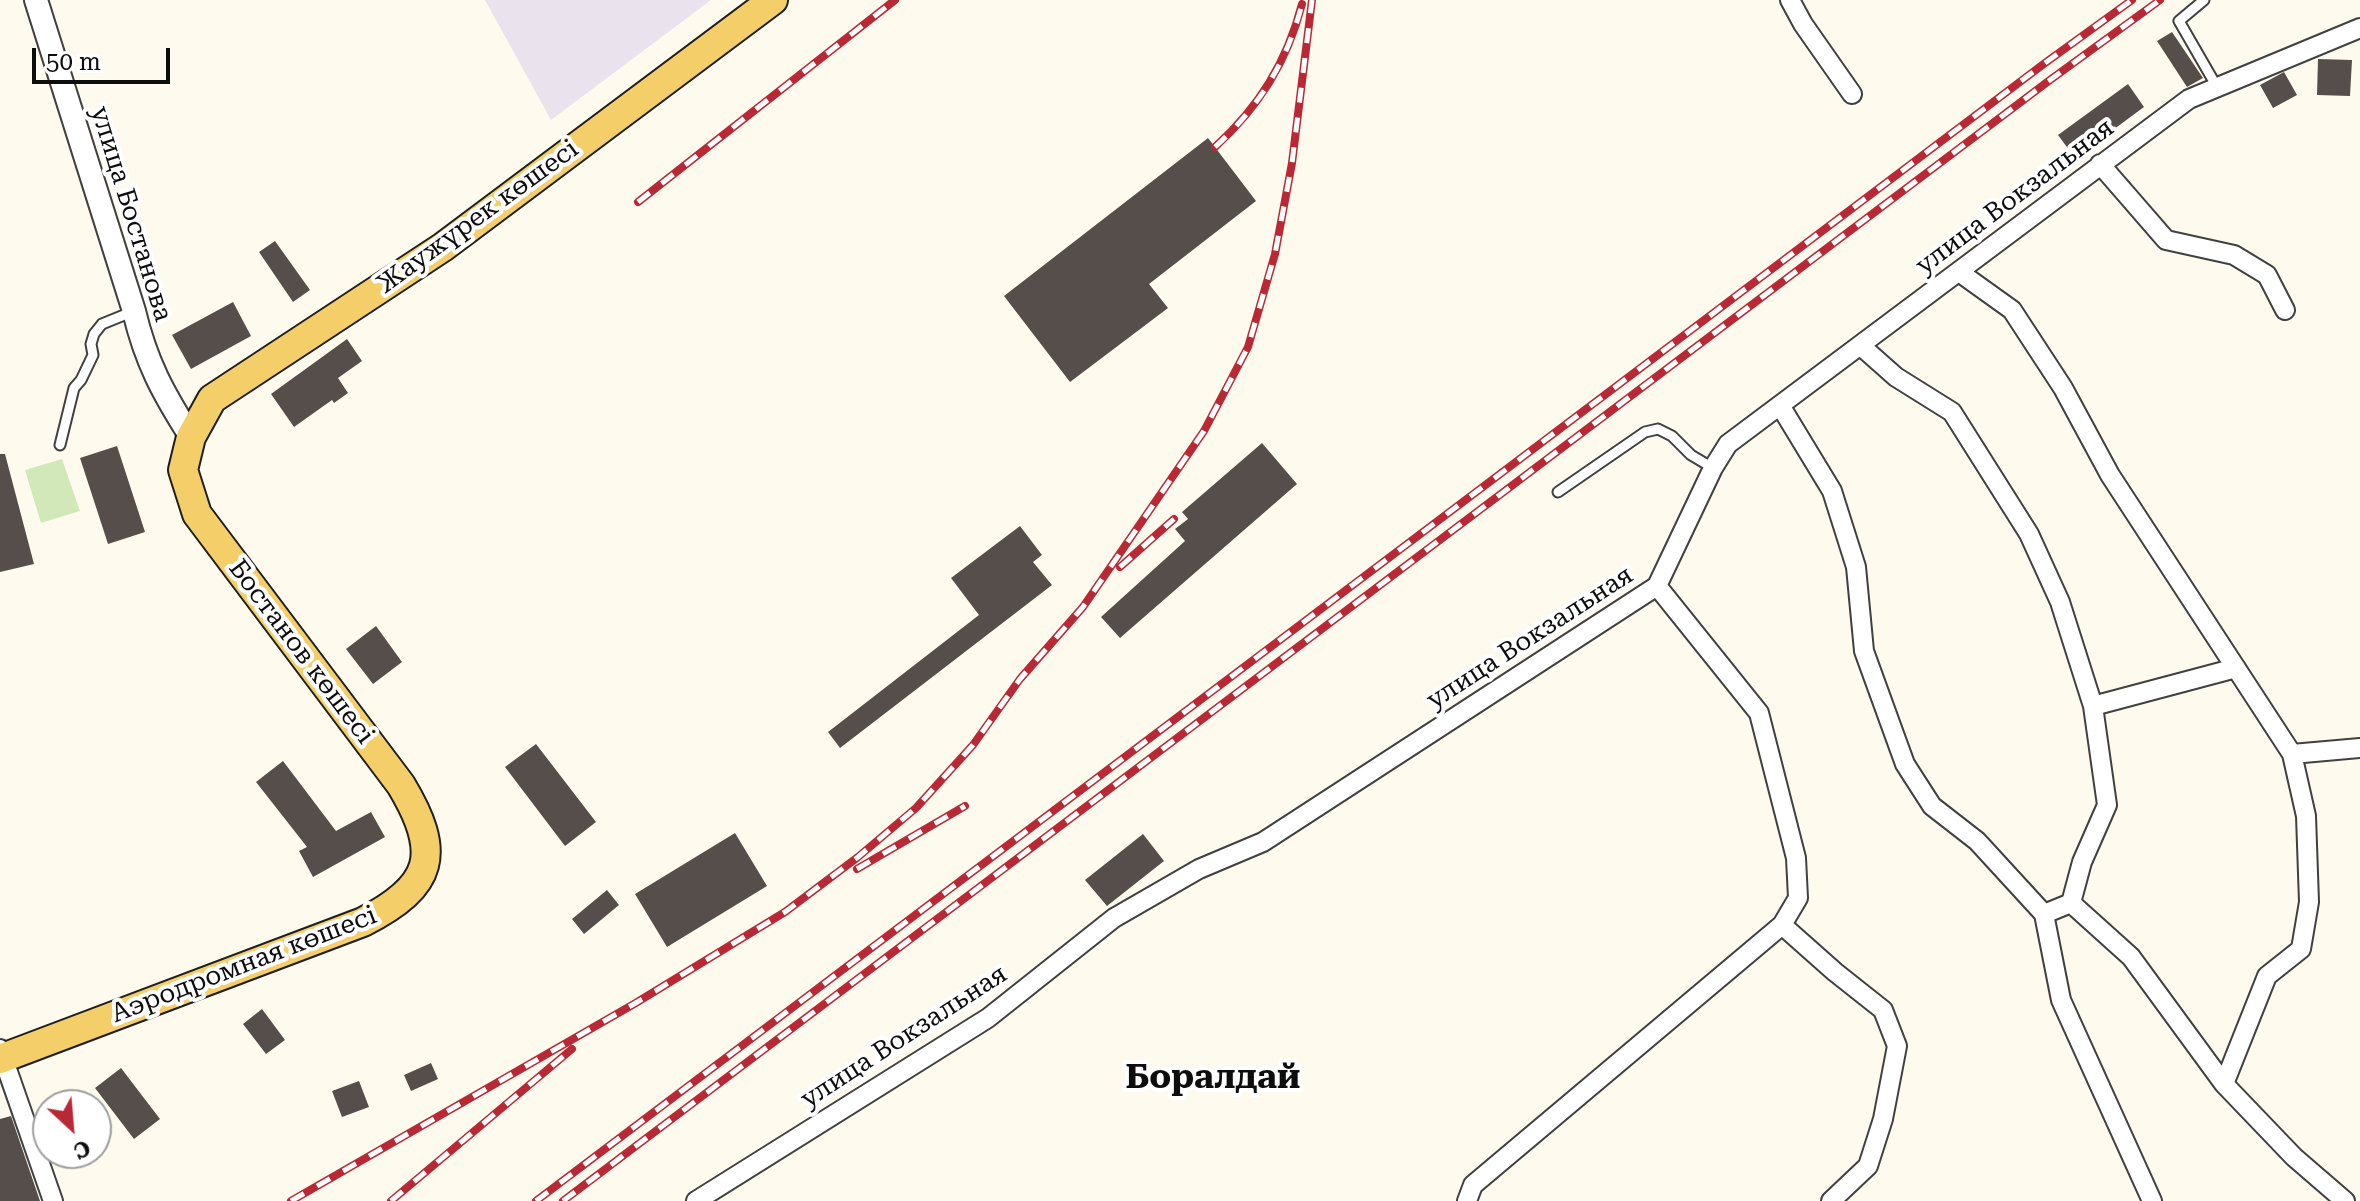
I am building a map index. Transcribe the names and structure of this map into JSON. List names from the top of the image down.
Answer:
{
  "streets": {
    "main road": ["Жаужүрек көшесі", "Бостанов көшесі", "Аэродромная көшесі"],
    "street": ["улица Вокзальная", "улица Бостанова"]
  },
  "crossings": [
    ["улица Бостанова", "Жаужүрек көшесі"],
    ["улица Бостанова", "Бостанов көшесі"],
    ["Жаужүрек көшесі", "Бостанов көшесі"],
    ["Бостанов көшесі", "Аэродромная көшесі"]
  ],
  "districts": ["Боралдай"],
  "scale_bar": "50 m",
  "north": "bottom right"
}
